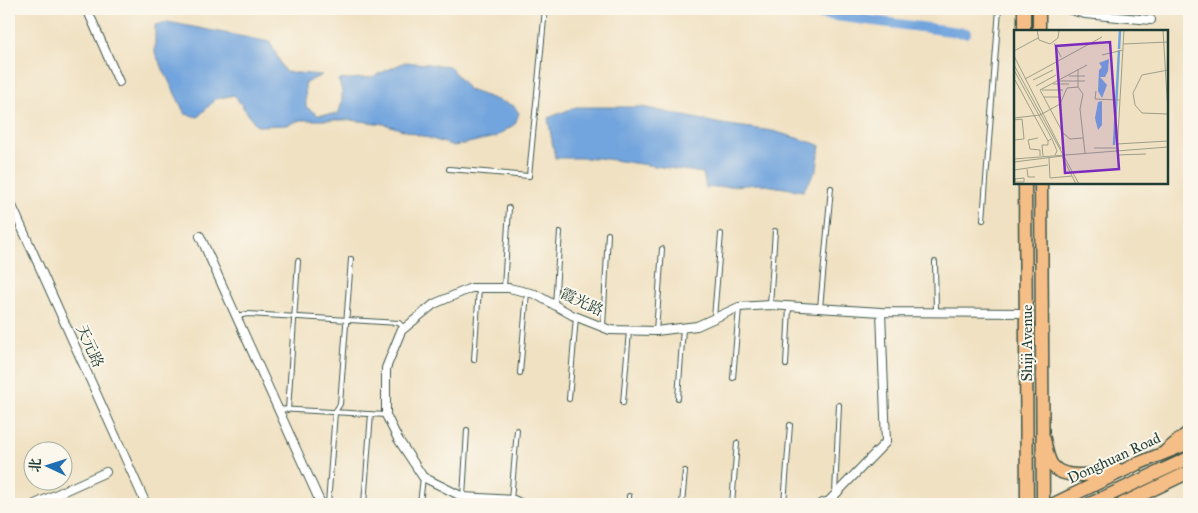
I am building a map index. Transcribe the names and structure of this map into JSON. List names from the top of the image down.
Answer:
{
  "streets": {
    "main road": ["Shiji Avenue", "Donghuan Road"],
    "street": ["霞光路", "天元路"]
  },
  "crossings": [
    ["霞光路", "Shiji Avenue"]
  ],
  "north": "left"
}
